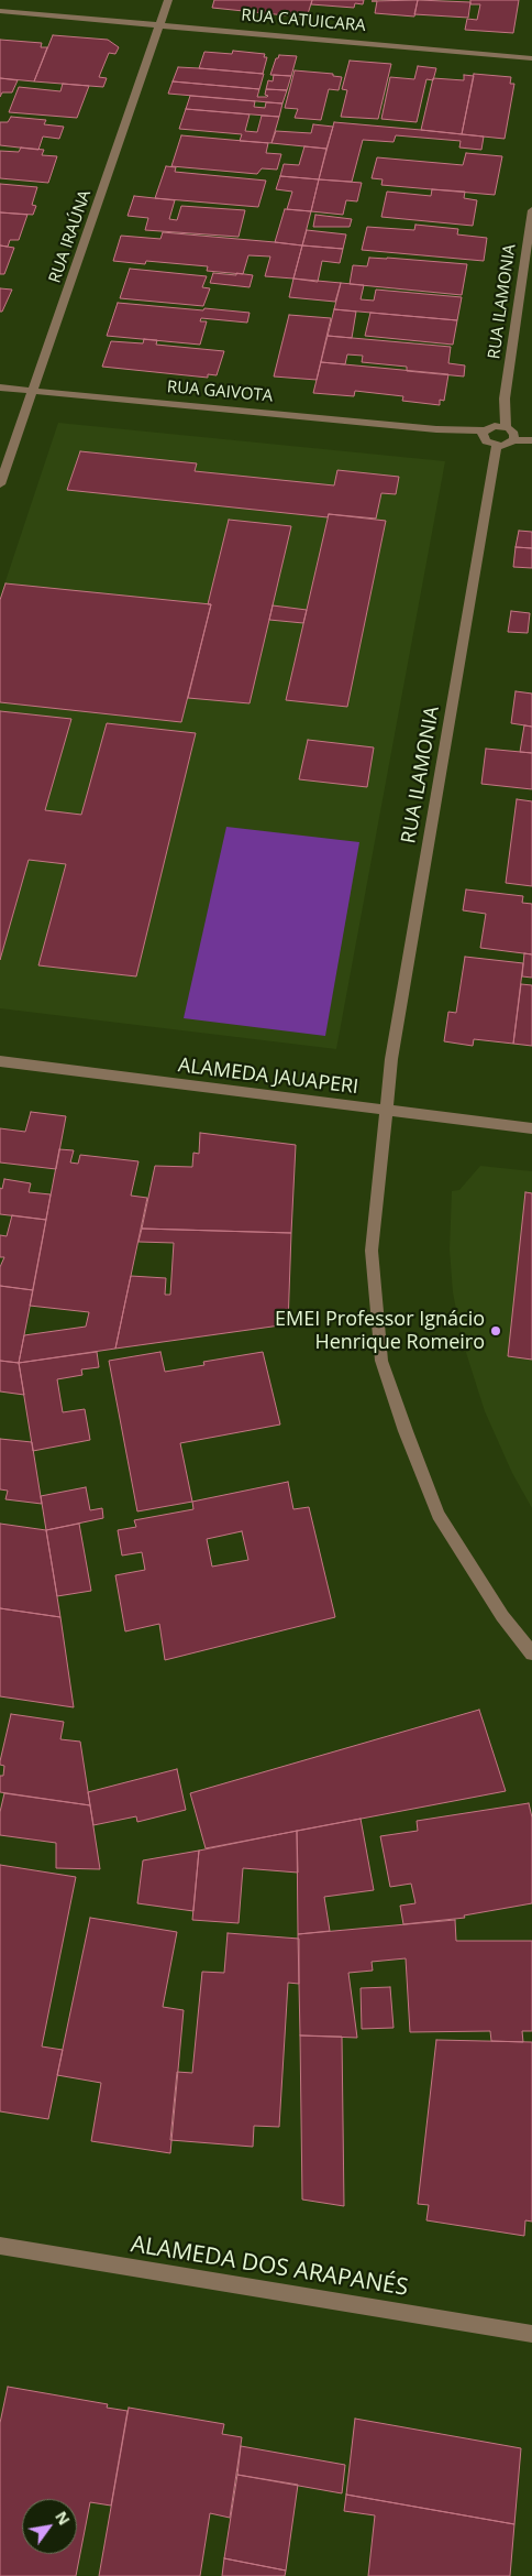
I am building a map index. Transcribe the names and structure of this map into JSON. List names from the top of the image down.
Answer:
{
  "streets": {
    "street": [
      "RUA CATUICARA",
      "RUA IRAÚNA",
      "RUA ILAMONIA",
      "RUA GAIVOTA",
      "ALAMEDA JAUAPERI",
      "ALAMEDA DOS ARAPANÉS"
    ]
  },
  "crossings": [
    ["RUA CATUICARA", "RUA IRAÚNA"],
    ["RUA IRAÚNA", "RUA GAIVOTA"],
    ["RUA ILAMONIA", "RUA GAIVOTA"],
    ["RUA ILAMONIA", "ALAMEDA JAUAPERI"]
  ],
  "places": ["EMEI Professor Ignácio Henrique Romeiro"],
  "north": "top right"
}
